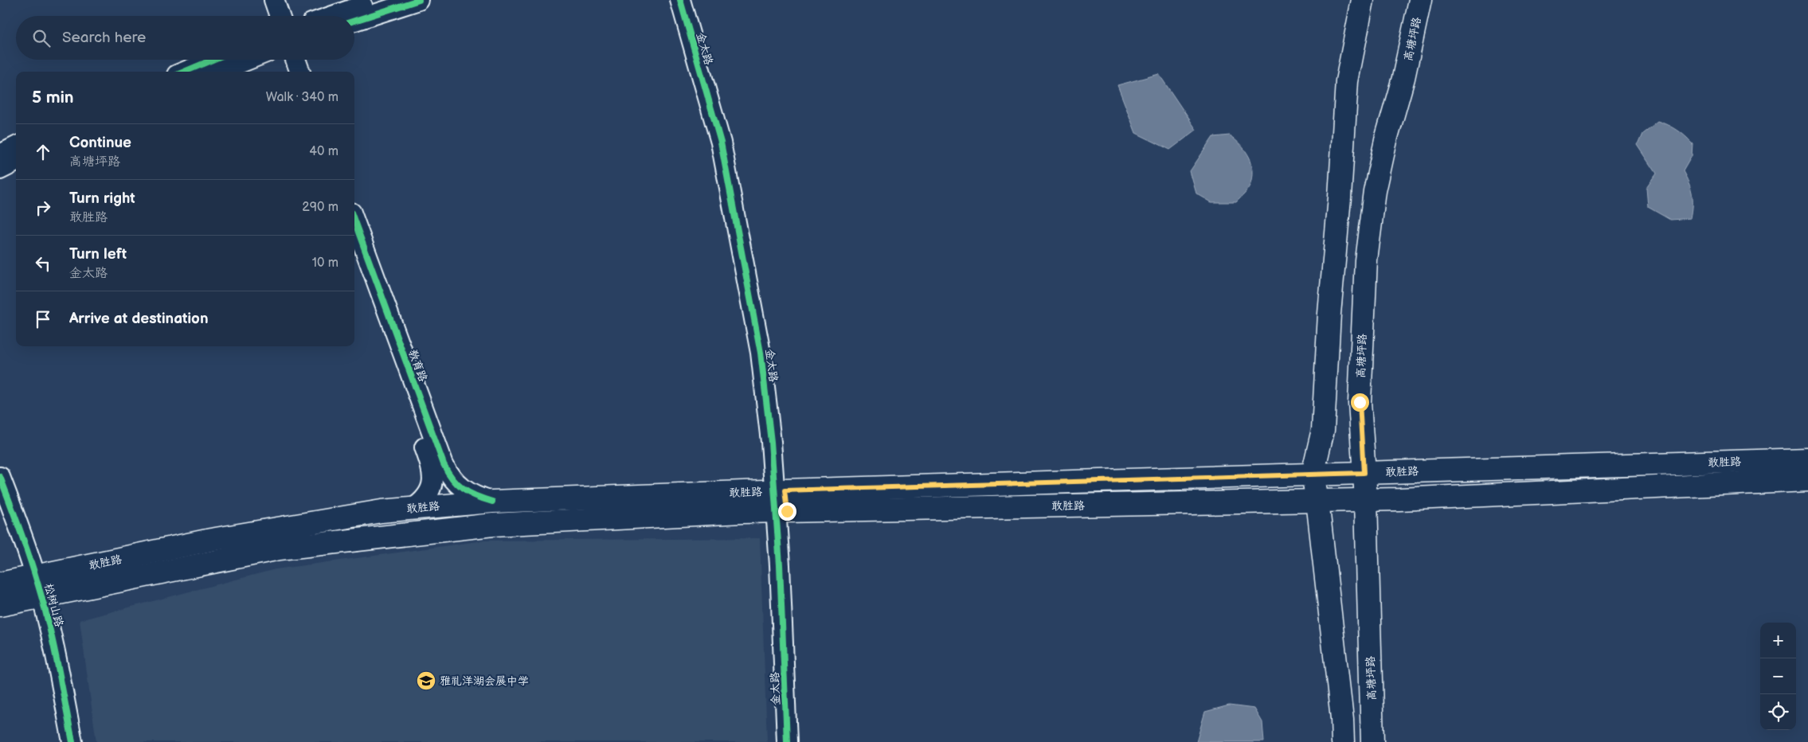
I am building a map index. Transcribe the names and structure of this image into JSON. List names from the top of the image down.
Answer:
{
  "streets": {
    "main road": ["高塘坪路", "敢胜路"],
    "street": ["金太路", "教育路", "松树山路"]
  },
  "crossings": [
    ["高塘坪路", "敢胜路"],
    ["金太路", "敢胜路"],
    ["教育路", "敢胜路"],
    ["敢胜路", "松树山路"]
  ],
  "places": {
    "school or university": ["雅礼洋湖会展中学"]
  },
  "page": {
    "search": "Search here",
    "heading": ["5 min", "Walk · 340 m"],
    "list": [
      ["Continue", "高塘坪路", "40 m"],
      ["Turn right", "敢胜路", "290 m"],
      ["Turn left", "金太路", "10 m"],
      "Arrive at destination"
    ],
    "map_buttons": ["+", "−"]
  }
}
